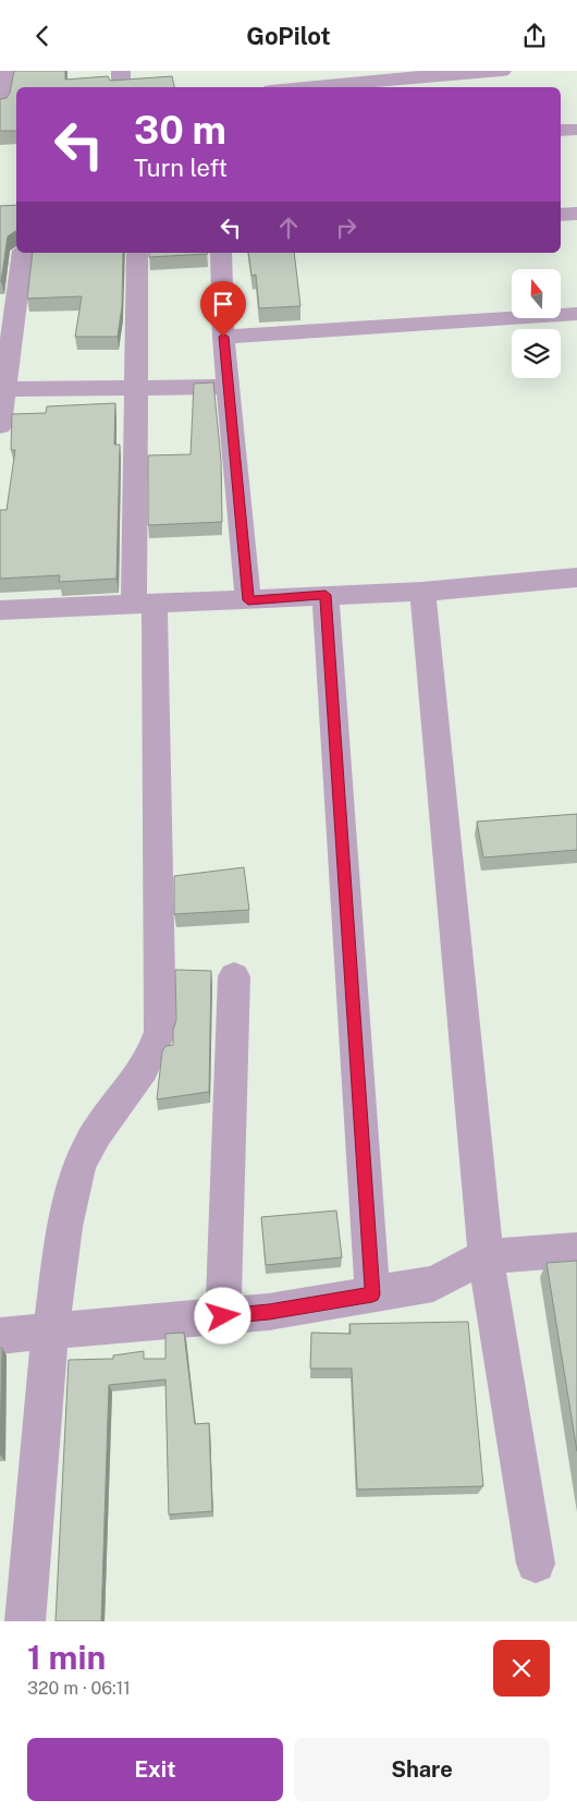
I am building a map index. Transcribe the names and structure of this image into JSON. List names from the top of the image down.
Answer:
{
  "north": "top",
  "page": {
    "header": "GoPilot",
    "turn": ["30 m", "Turn left"],
    "heading": ["1 min", "320 m · 06:11"],
    "buttons": ["Exit", "Share"]
  }
}
